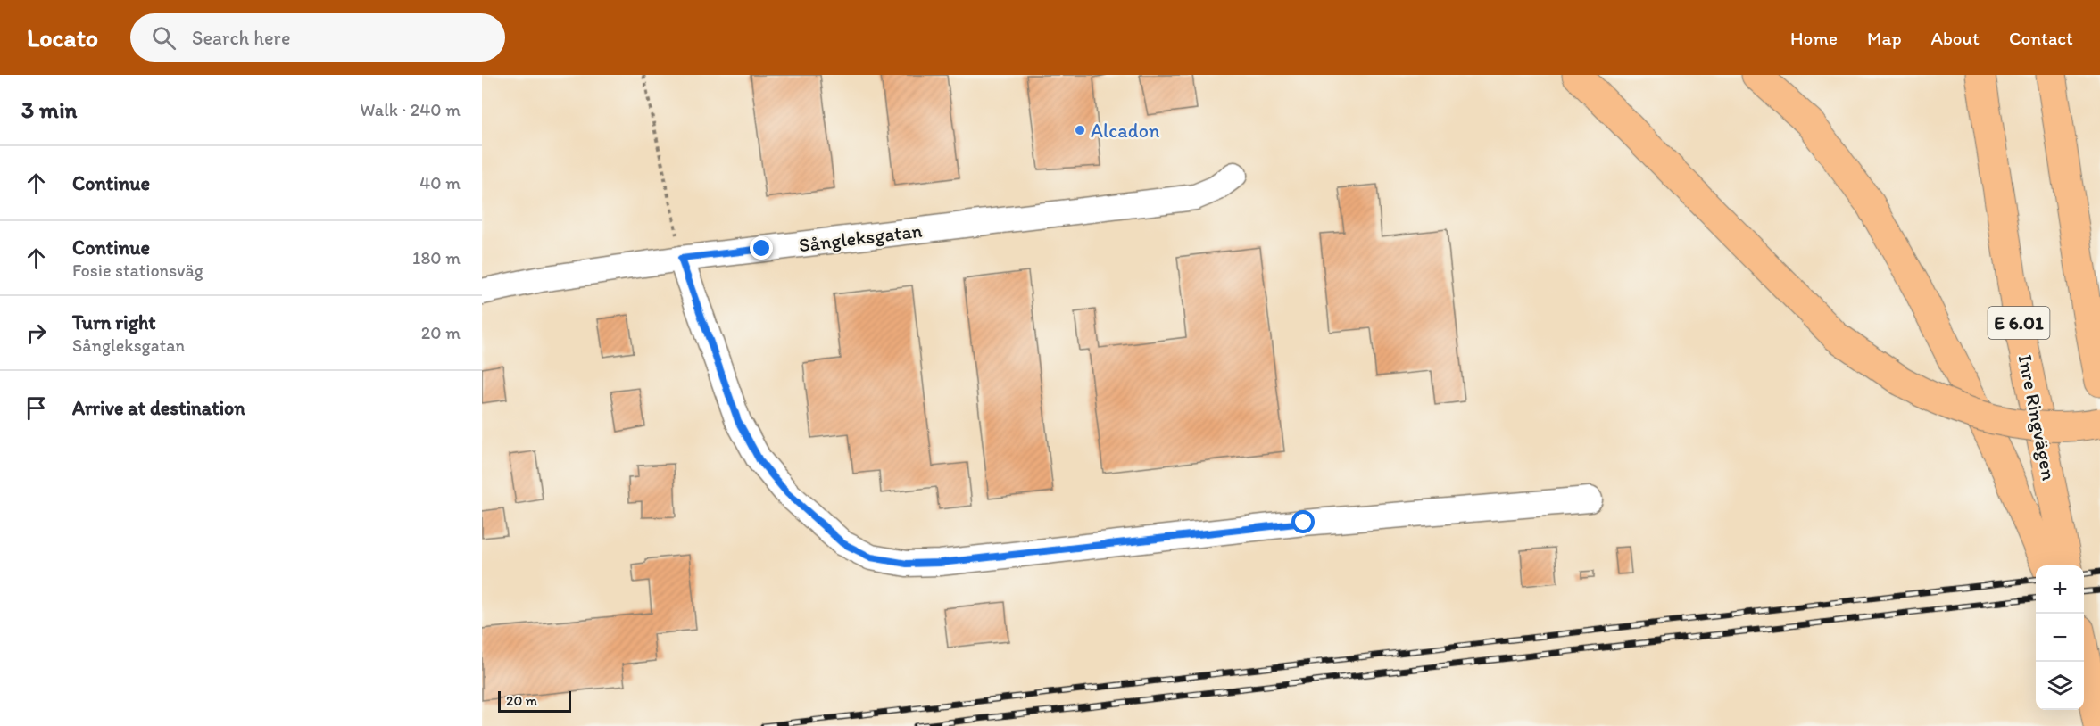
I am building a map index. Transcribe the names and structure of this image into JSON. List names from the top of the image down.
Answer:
{
  "streets": {
    "highway": ["E 6.01", "Inre Ringvägen"],
    "street": ["Sångleksgatan"]
  },
  "places": ["Alcadon"],
  "scale_bar": "20 m",
  "page": {
    "header": "Locato",
    "search": "Search here",
    "nav": [
      "Home",
      "Map",
      "About",
      "Contact"
    ],
    "heading": ["3 min", "Walk · 240 m"],
    "list": [
      ["Continue", "40 m"],
      ["Continue", "Fosie stationsväg", "180 m"],
      ["Turn right", "Sångleksgatan", "20 m"],
      "Arrive at destination"
    ],
    "map_buttons": ["+", "−"],
    "scale": "20 m"
  }
}
